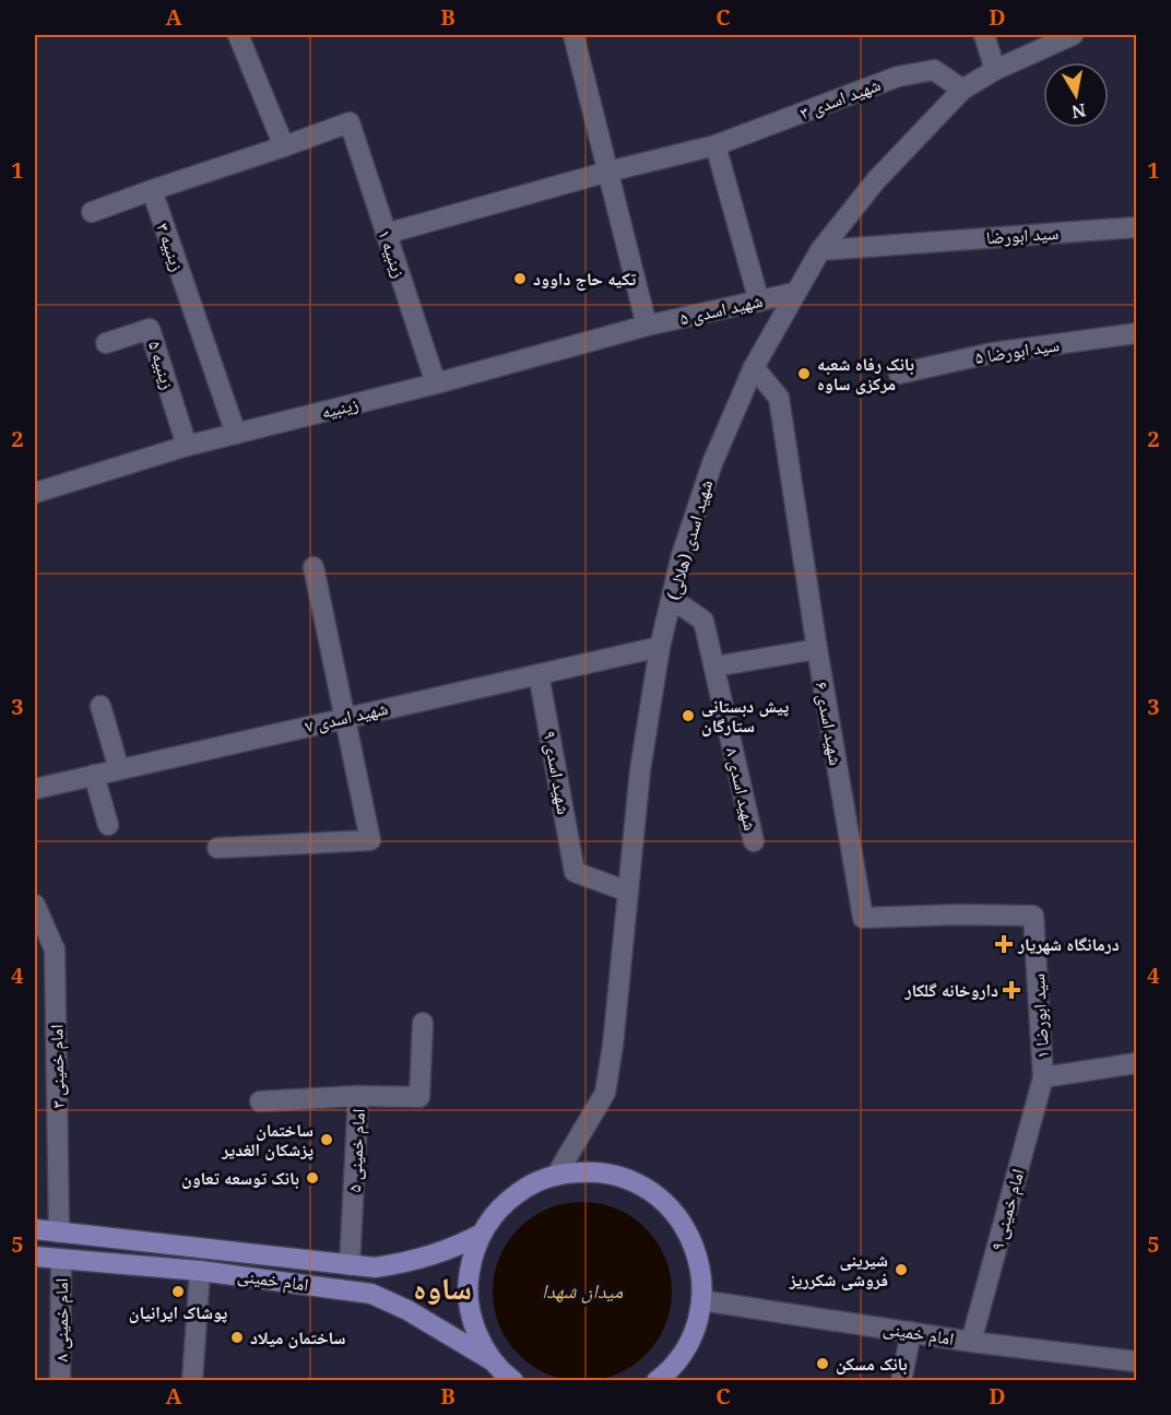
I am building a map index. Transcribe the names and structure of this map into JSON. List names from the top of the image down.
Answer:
{
  "streets": {
    "main road": ["امام خمینی"],
    "street": [
      "شهید اسدی ۳",
      "سید ابورضا",
      "زینبیه ۳",
      "زینبیه ۱",
      "شهید اسدی ۵",
      "سید ابورضا ۵",
      "زینبیه ۵",
      "زینبیه",
      "شهید اسدی (هلالی)",
      "شهید اسدی ۷",
      "شهید اسدی ۶",
      "شهید اسدی ۹",
      "شهید اسدی ۸",
      "سید ابورضا ۱",
      "امام خمینی ۳",
      "امام خمینی ۵",
      "امام خمینی ۹",
      "امام خمینی ۸"
    ]
  },
  "crossings": [
    ["شهید اسدی ۳", "زینبیه ۱"],
    ["شهید اسدی ۳", "شهید اسدی (هلالی)"],
    ["سید ابورضا", "شهید اسدی (هلالی)"],
    ["زینبیه ۳", "زینبیه"],
    ["زینبیه ۱", "زینبیه"],
    ["شهید اسدی ۵", "زینبیه"],
    ["شهید اسدی ۵", "شهید اسدی (هلالی)"],
    ["زینبیه ۵", "زینبیه"],
    ["شهید اسدی (هلالی)", "شهید اسدی ۷"],
    ["شهید اسدی (هلالی)", "شهید اسدی ۶"],
    ["شهید اسدی (هلالی)", "شهید اسدی ۹"],
    ["شهید اسدی (هلالی)", "شهید اسدی ۸"],
    ["شهید اسدی ۷", "شهید اسدی ۹"],
    ["شهید اسدی ۶", "سید ابورضا ۱"],
    ["سید ابورضا ۱", "امام خمینی ۹"],
    ["امام خمینی ۳", "امام خمینی"],
    ["امام خمینی ۵", "امام خمینی"],
    ["امام خمینی ۹", "امام خمینی"],
    ["امام خمینی", "امام خمینی ۸"]
  ],
  "districts": ["ساوه"],
  "water": ["میدان شهدا"],
  "places": {
    "other": [
      "تکیه حاج داوود",
      "بانک رفاه شعبه مرکزی ساوه",
      "پیش دبستانی ستارگان",
      "ساختمان پزشکان الغدیر",
      "بانک توسعه تعاون",
      "شیرینی فروشی شکرریز",
      "پوشاک ایرانیان",
      "ساختمان میلاد",
      "بانک مسکن"
    ],
    "health": ["درمانگاه شهریار", "داروخانه گلکار"]
  },
  "north": "bottom",
  "grid": {
    "columns": [
      "A",
      "B",
      "C",
      "D"
    ],
    "rows": [
      "1",
      "2",
      "3",
      "4",
      "5"
    ]
  }
}
